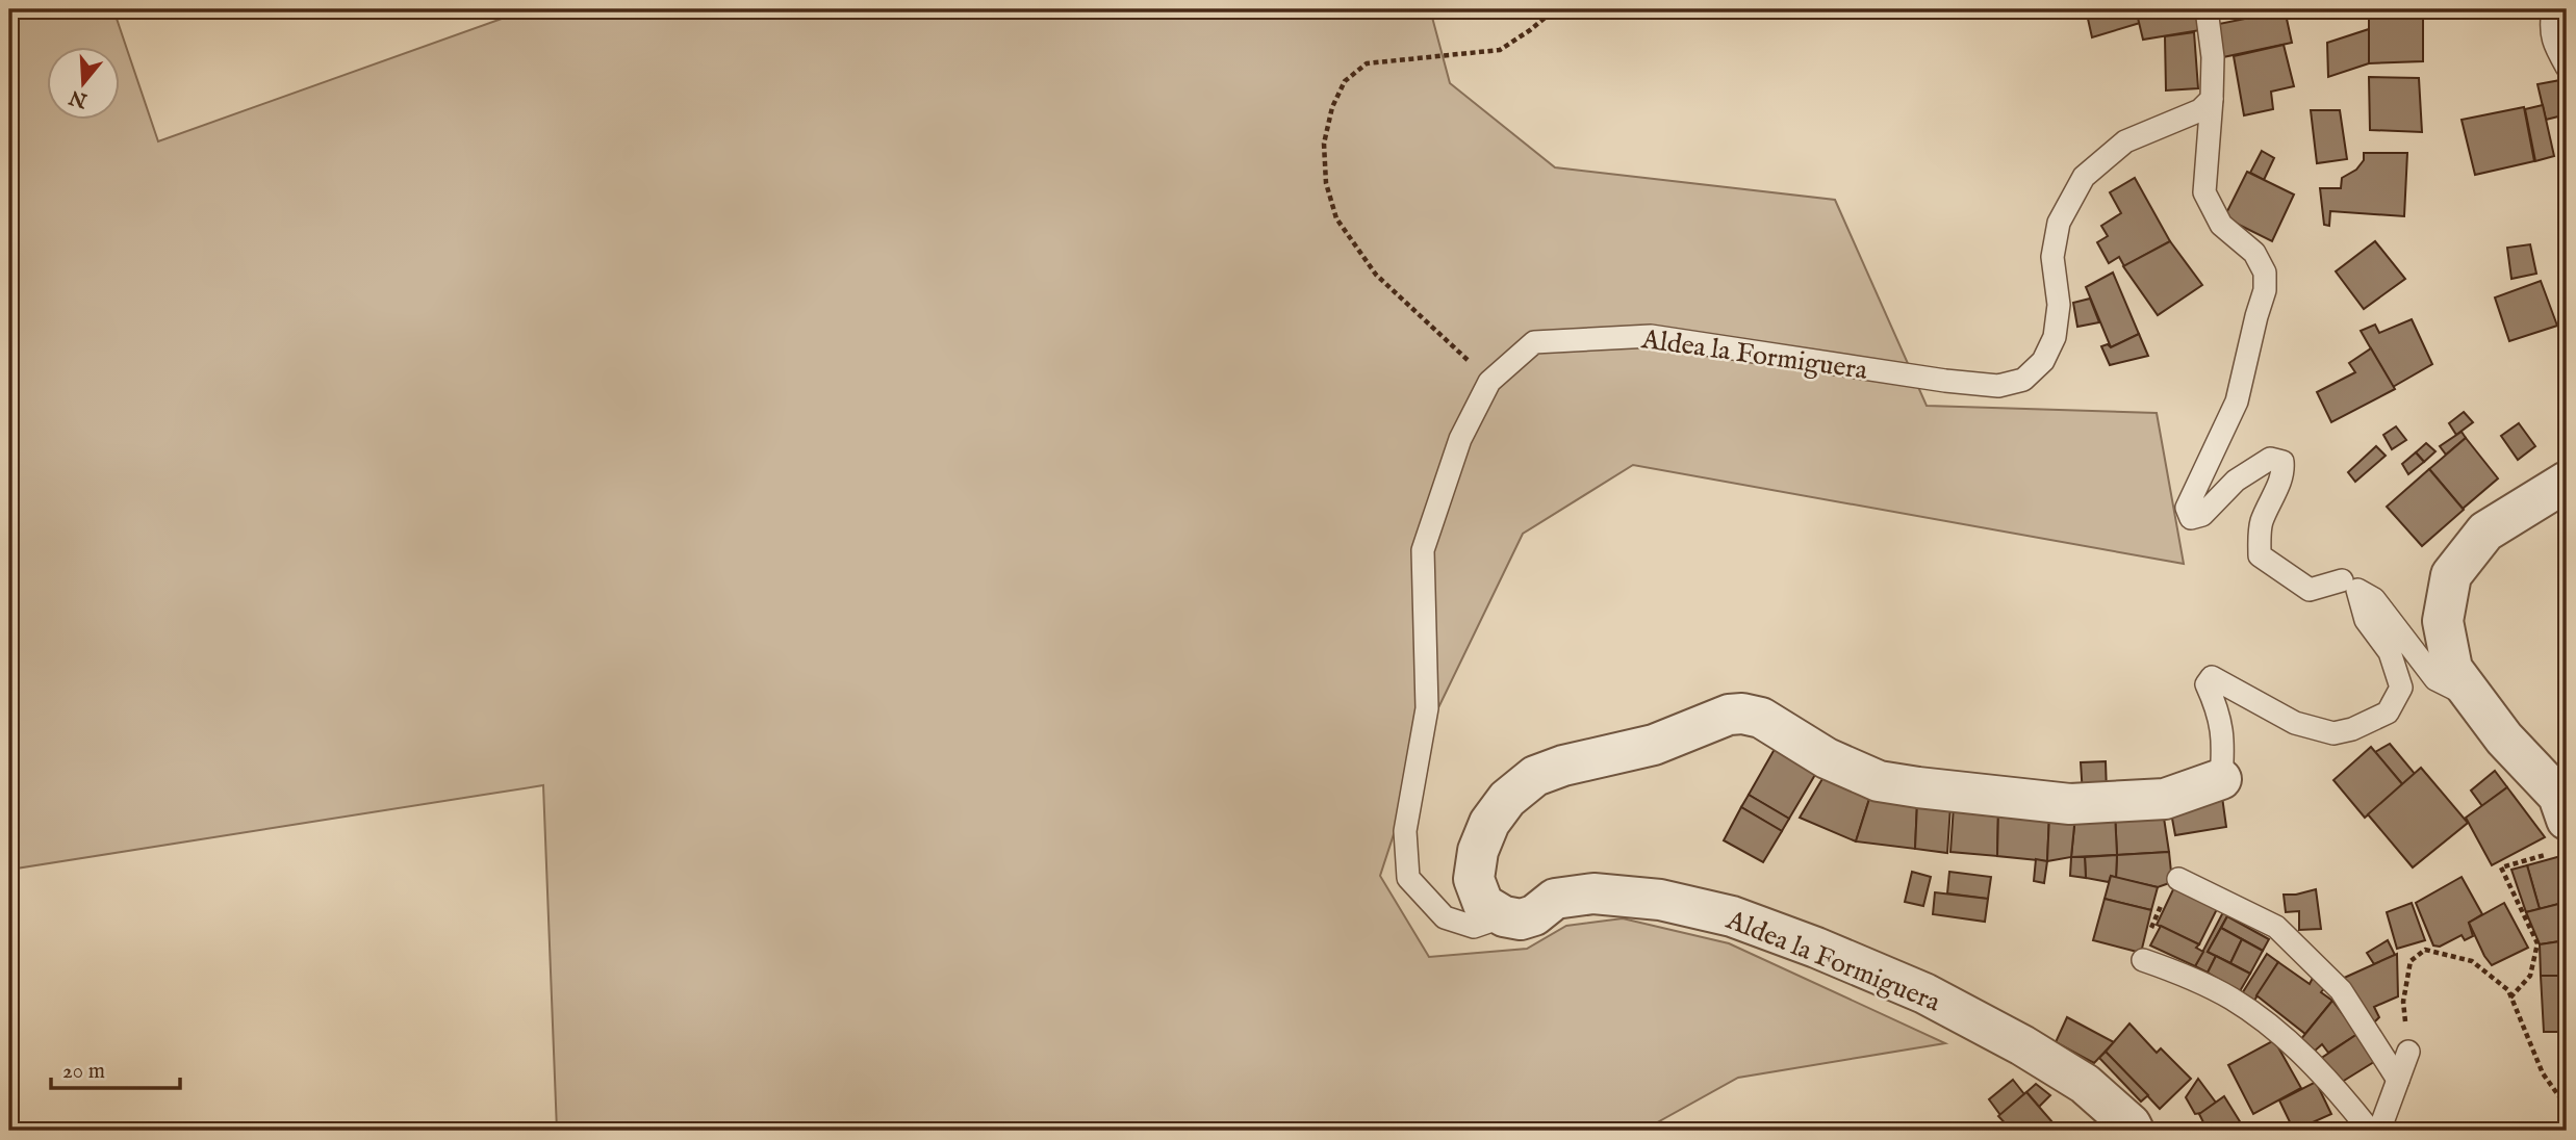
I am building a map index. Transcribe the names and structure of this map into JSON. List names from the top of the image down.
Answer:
{
  "streets": {
    "street": ["Aldea la Formiguera"]
  },
  "scale_bar": "20 m",
  "north": "bottom"
}
